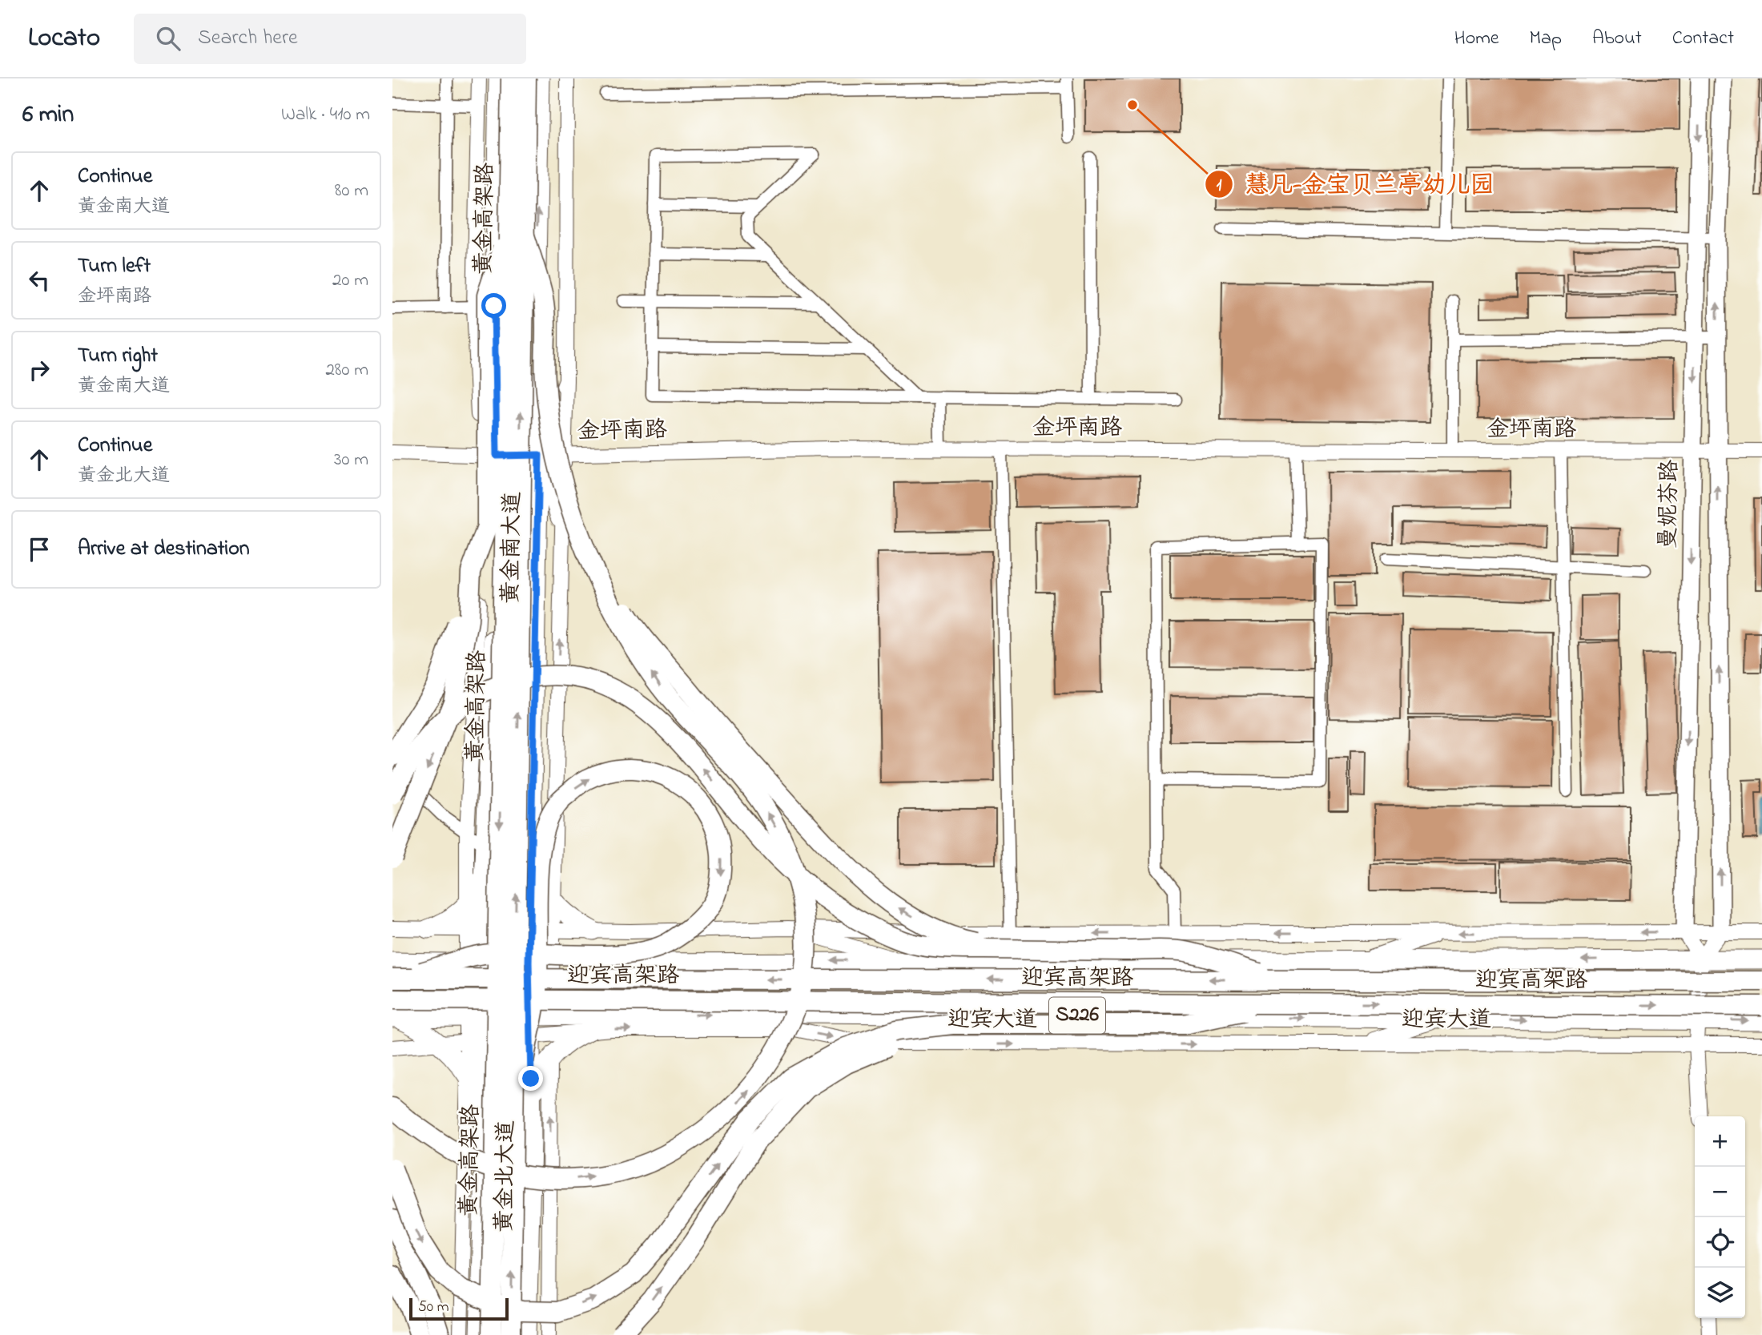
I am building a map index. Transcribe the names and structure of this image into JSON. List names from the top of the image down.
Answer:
{
  "streets": {
    "highway": ["黄金高架路", "迎宾高架路"],
    "main road": [
      "曼妮芬路",
      "黄金南大道",
      "S226",
      "迎宾大道",
      "黄金北大道"
    ],
    "street": ["金坪南路"]
  },
  "crossings": [
    ["黄金高架路", "黄金北大道"],
    ["金坪南路", "曼妮芬路"],
    ["金坪南路", "黄金南大道"],
    ["黄金南大道", "迎宾大道"],
    ["黄金南大道", "黄金北大道"],
    ["迎宾高架路", "迎宾大道"],
    ["迎宾大道", "黄金北大道"]
  ],
  "places": ["慧凡-金宝贝兰亭幼儿园"],
  "scale_bar": "50 m",
  "page": {
    "header": "Locato",
    "search": "Search here",
    "nav": [
      "Home",
      "Map",
      "About",
      "Contact"
    ],
    "heading": ["6 min", "Walk · 410 m"],
    "list": [
      ["Continue", "黄金南大道", "80 m"],
      ["Turn left", "金坪南路", "20 m"],
      ["Turn right", "黄金南大道", "280 m"],
      ["Continue", "黄金北大道", "30 m"],
      "Arrive at destination"
    ],
    "map_buttons": ["+", "−"],
    "scale": "50 m"
  }
}
